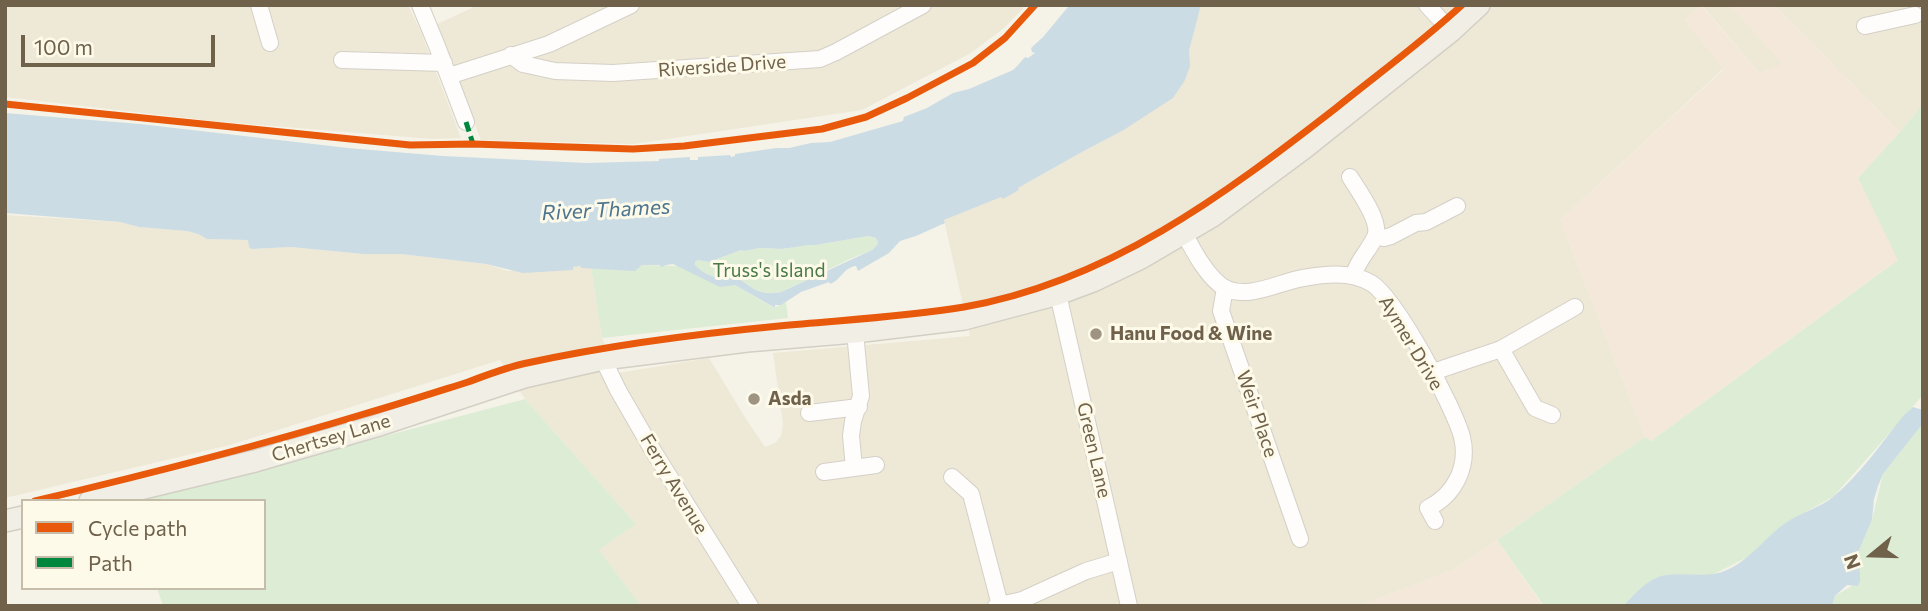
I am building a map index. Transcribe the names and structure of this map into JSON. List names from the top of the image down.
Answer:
{
  "streets": {
    "main road": ["Chertsey Lane"],
    "street": [
      "Riverside Drive",
      "Aymer Drive",
      "Weir Place",
      "Green Lane",
      "Ferry Avenue"
    ]
  },
  "crossings": [
    ["Aymer Drive", "Weir Place"],
    ["Chertsey Lane", "Green Lane"],
    ["Chertsey Lane", "Ferry Avenue"]
  ],
  "water": ["River Thames"],
  "parks": ["Truss's Island"],
  "places": ["Hanu Food & Wine", "Asda"],
  "legend": ["Cycle path", "Path"],
  "scale_bar": "100 m",
  "north": "left"
}
